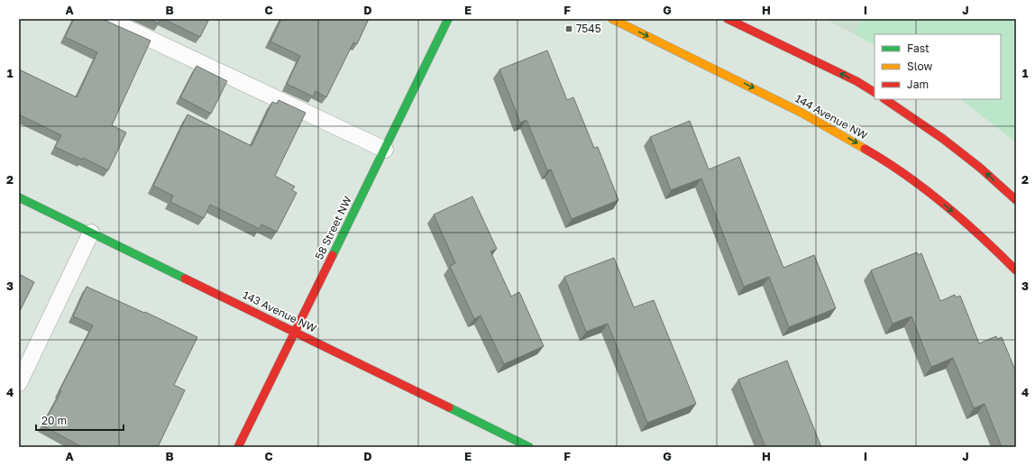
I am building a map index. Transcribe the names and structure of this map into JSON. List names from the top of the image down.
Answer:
{
  "streets": {
    "street": ["144 Avenue NW", "58 Street NW", "143 Avenue NW"]
  },
  "crossings": [
    ["58 Street NW", "143 Avenue NW"]
  ],
  "places": {
    "transit": ["7545"]
  },
  "legend": ["Fast", "Slow", "Jam"],
  "scale_bar": "20 m",
  "grid": {
    "columns": [
      "A",
      "B",
      "C",
      "D",
      "E",
      "F",
      "G",
      "H",
      "I",
      "J"
    ],
    "rows": [
      "1",
      "2",
      "3",
      "4"
    ]
  }
}
